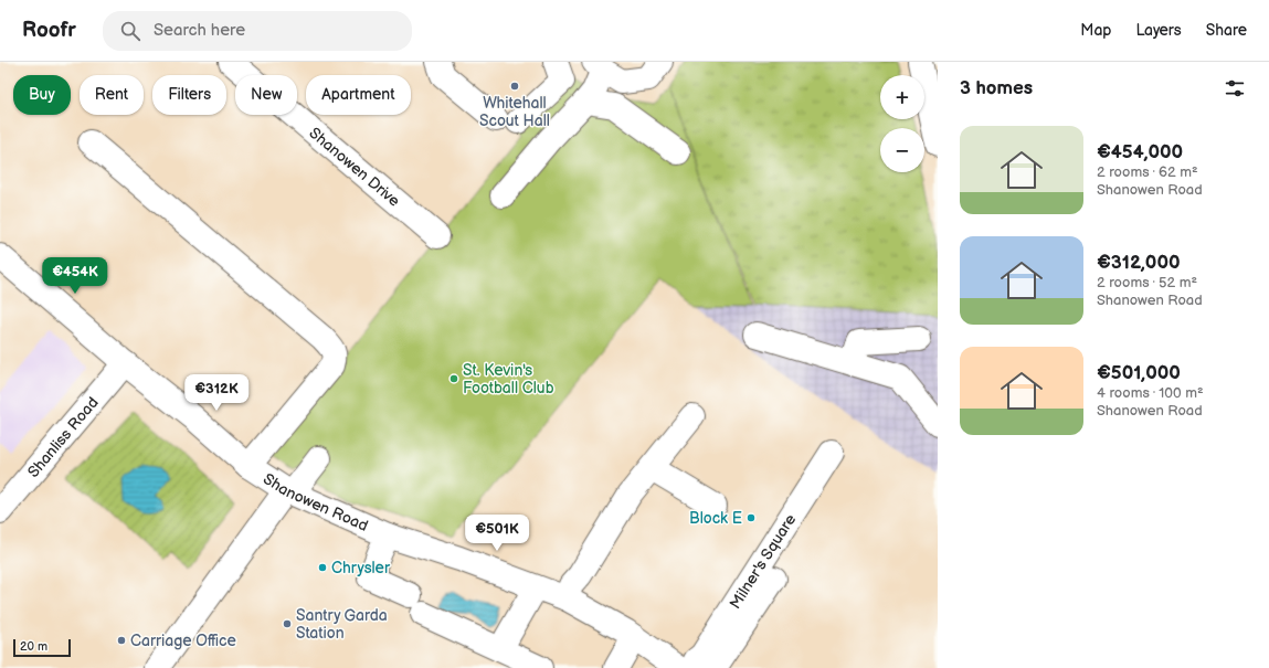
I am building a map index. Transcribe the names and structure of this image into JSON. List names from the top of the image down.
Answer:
{
  "streets": {
    "street": [
      "Shanowen Drive",
      "Shanliss Road",
      "Shanowen Road",
      "Milner's Square"
    ]
  },
  "crossings": [
    ["Shanliss Road", "Shanowen Road"]
  ],
  "places": [
    "Whitehall Scout Hall",
    "St. Kevin's Football Club",
    "Block E",
    "Chrysler",
    "Santry Garda Station",
    "Carriage Office"
  ],
  "scale_bar": "20 m",
  "page": {
    "header": "Roofr",
    "search": "Search here",
    "nav": ["Map", "Layers", "Share"],
    "heading": "3 homes",
    "map_buttons": ["+", "−"],
    "chip": [
      "Buy",
      "Rent",
      "Filters",
      "New",
      "Apartment"
    ],
    "list": [
      {
        "name": "€454,000",
        "note": "2 rooms · 62 m² · Shanowen Road"
      },
      {
        "name": "€312,000",
        "note": "2 rooms · 52 m² · Shanowen Road"
      },
      {
        "name": "€501,000",
        "note": "4 rooms · 100 m² · Shanowen Road"
      }
    ],
    "price": ["€454K", "€312K", "€501K"],
    "scale": "20 m"
  }
}
